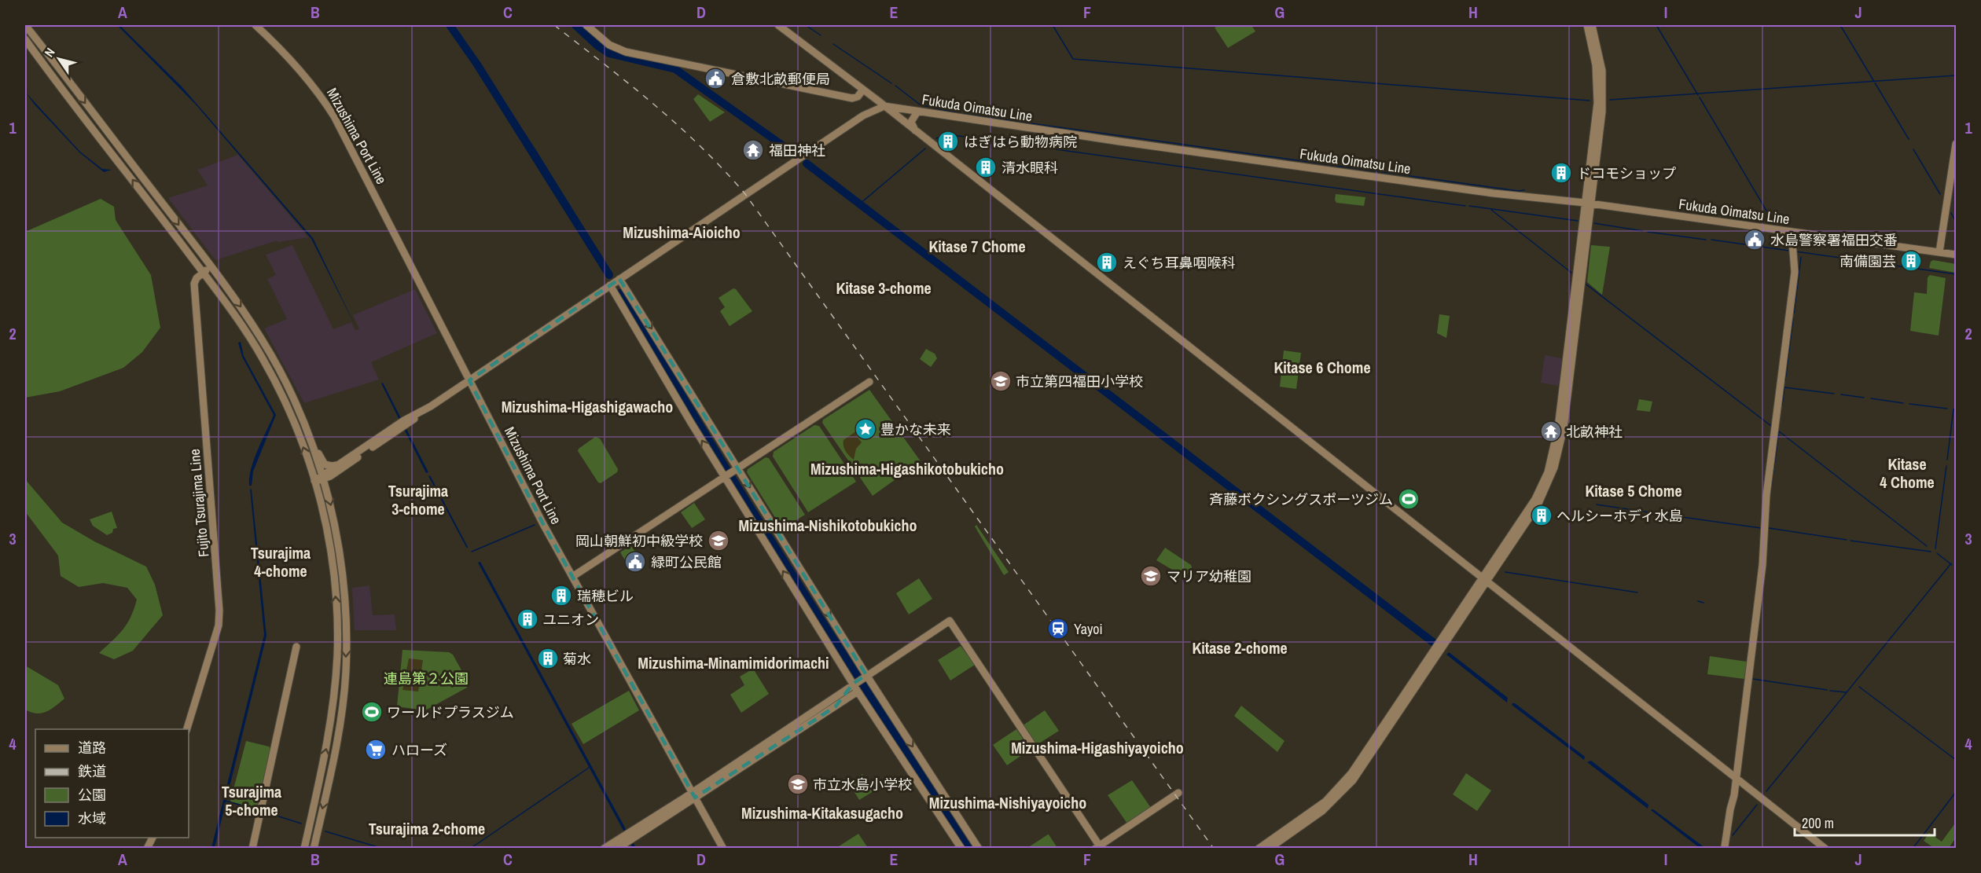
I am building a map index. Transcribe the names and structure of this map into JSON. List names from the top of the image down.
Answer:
{
  "streets": {
    "street": ["Fukuda Oimatsu Line", "Mizushima Port Line", "Fujito Tsurajima Line"]
  },
  "districts": [
    "Mizushima-Aioicho",
    "Kitase 7 Chome",
    "Kitase 3-chome",
    "Kitase 6 Chome",
    "Mizushima-Higashigawacho",
    "Kitase 4 Chome",
    "Mizushima-Higashikotobukicho",
    "Tsurajima 3-chome",
    "Kitase 5 Chome",
    "Mizushima-Nishikotobukicho",
    "Tsurajima 4-chome",
    "Kitase 2-chome",
    "Mizushima-Minamimidorimachi",
    "Mizushima-Higashiyayoicho",
    "Tsurajima 5-chome",
    "Mizushima-Nishiyayoicho",
    "Mizushima-Kitakasugacho",
    "Tsurajima 2-chome"
  ],
  "parks": ["連島第２公園"],
  "places": {
    "public building": ["倉敷北畝郵便局", "水島警察署福田交番", "緑町公民館"],
    "building": [
      "はぎはら動物病院",
      "清水眼科",
      "ドコモショップ",
      "南備園芸",
      "えぐち耳鼻咽喉科",
      "ヘルシーホディ水島",
      "瑞穂ビル",
      "ユニオン",
      "菊水"
    ],
    "temple": ["福田神社", "北畝神社"],
    "school or university": [
      "市立第四福田小学校",
      "岡山朝鮮初中級学校",
      "マリア幼稚園",
      "市立水島小学校"
    ],
    "place": ["豊かな未来"],
    "sports": ["斉藤ボクシングスポーツジム", "ワールドプラスジム"],
    "station": ["Yayoi"],
    "supermarket": ["ハローズ"]
  },
  "legend": [
    "道路",
    "鉄道",
    "公園",
    "水域"
  ],
  "scale_bar": "200 m",
  "north": "top left",
  "grid": {
    "columns": [
      "A",
      "B",
      "C",
      "D",
      "E",
      "F",
      "G",
      "H",
      "I",
      "J"
    ],
    "rows": [
      "1",
      "2",
      "3",
      "4"
    ]
  }
}
